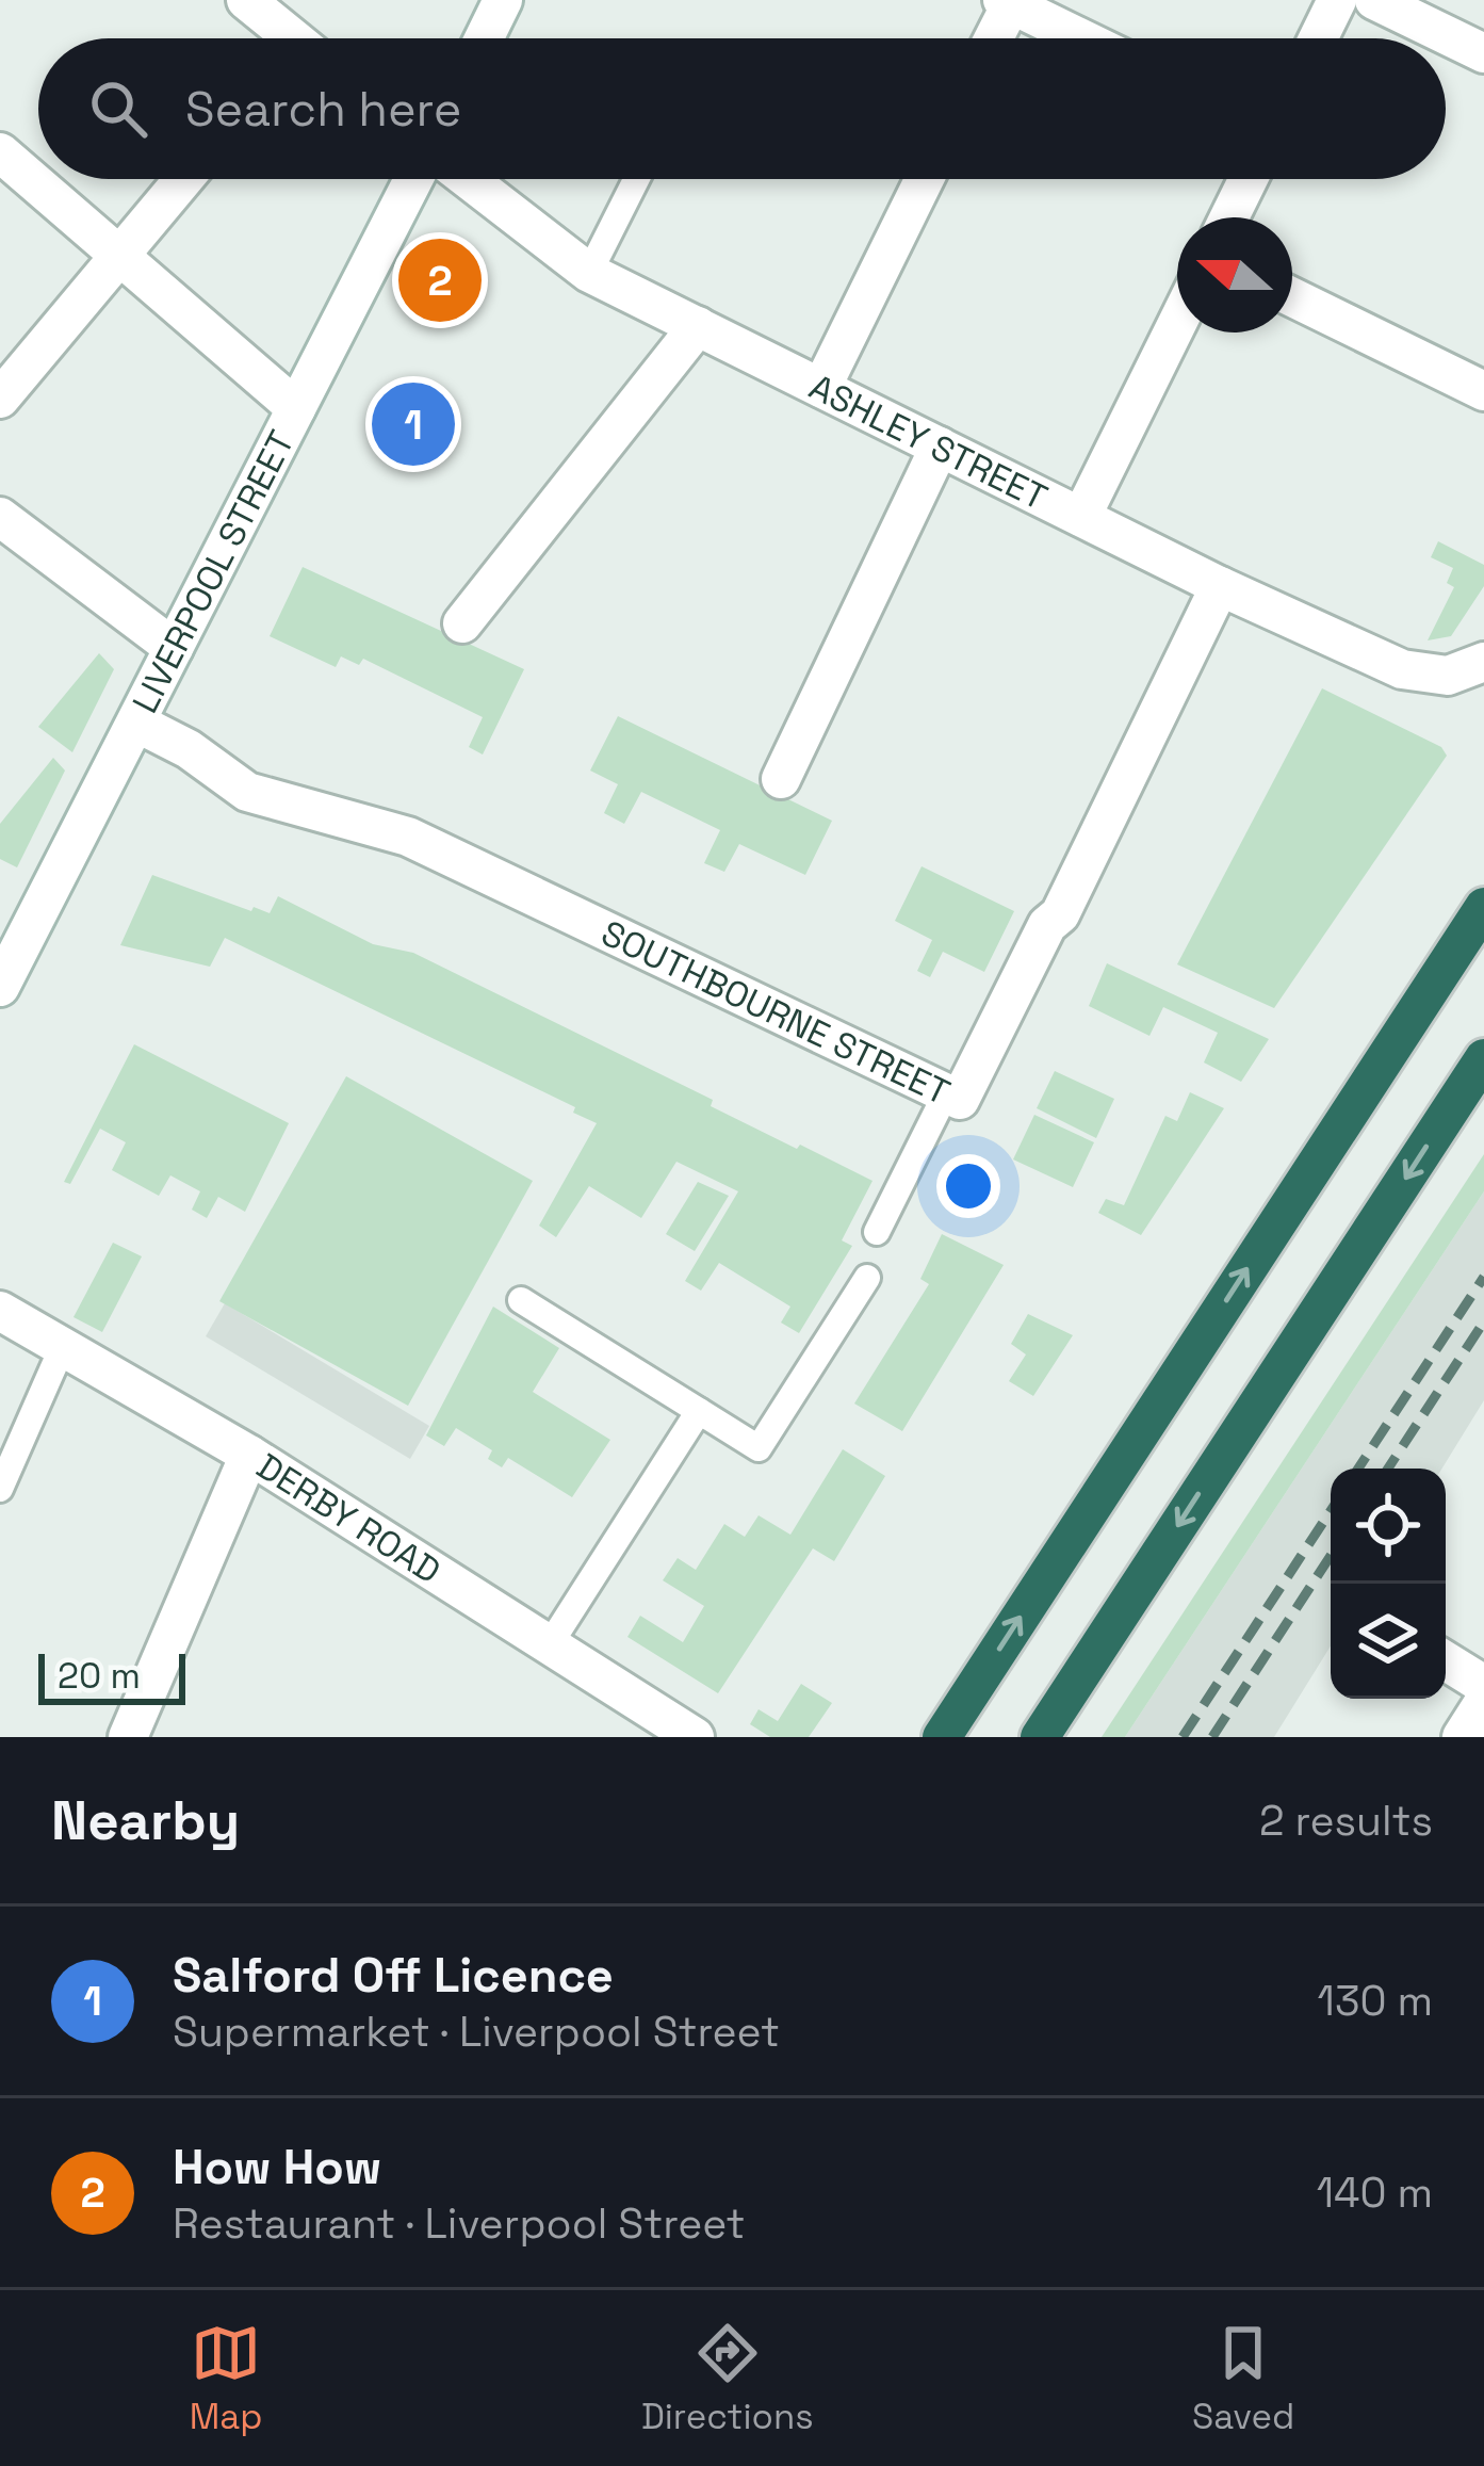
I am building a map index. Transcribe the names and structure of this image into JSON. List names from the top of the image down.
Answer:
{
  "streets": {
    "street": [
      "ASHLEY STREET",
      "LIVERPOOL STREET",
      "SOUTHBOURNE STREET",
      "DERBY ROAD"
    ]
  },
  "crossings": [
    ["ASHLEY STREET", "SOUTHBOURNE STREET"],
    ["LIVERPOOL STREET", "SOUTHBOURNE STREET"]
  ],
  "scale_bar": "20 m",
  "north": "left",
  "page": {
    "search": "Search here",
    "pins": ["2", "1"],
    "scale": "20 m",
    "heading": ["Nearby", "2 results"],
    "list": [
      {
        "mark": "1",
        "name": "Salford Off Licence",
        "note": "Supermarket · Liverpool Street",
        "value": "130 m"
      },
      {
        "mark": "2",
        "name": "How How",
        "note": "Restaurant · Liverpool Street",
        "value": "140 m"
      }
    ],
    "nav": ["Map", "Directions", "Saved"]
  }
}
